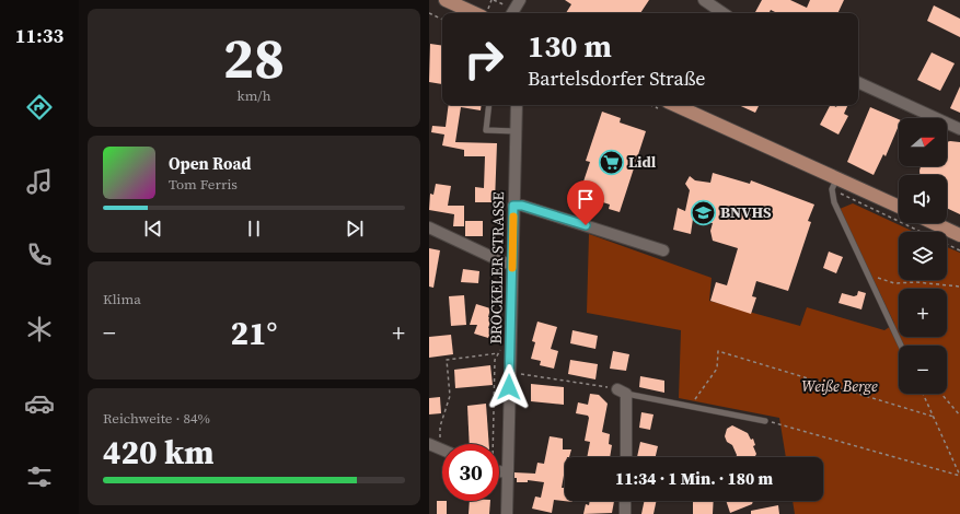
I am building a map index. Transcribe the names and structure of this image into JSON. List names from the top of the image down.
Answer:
{
  "streets": {
    "street": ["BROCKELER STRASSE"]
  },
  "parks": ["Weiße Berge"],
  "places": {
    "supermarket": ["Lidl"],
    "school or university": ["BNVHS"]
  },
  "north": "right",
  "page": {
    "tabs": "11:33",
    "tile": [
      ["28", "km/h"],
      "Klima",
      ["Reichweite · 84%", "420 km"]
    ],
    "turn": ["130 m", "Bartelsdorfer Straße"],
    "map_buttons": ["+", "−"],
    "song": ["Open Road", "Tom Ferris"],
    "heat": ["−", "21°", "+"],
    "limit": "30",
    "trip": "11:34 · 1 Min. · 180 m"
  }
}
